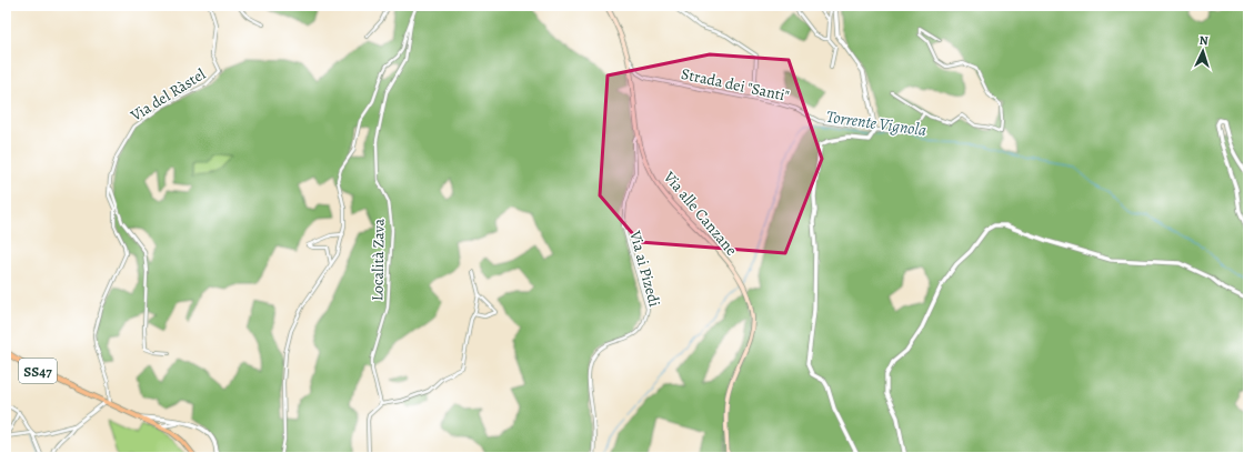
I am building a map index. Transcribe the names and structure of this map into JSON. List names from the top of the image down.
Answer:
{
  "streets": {
    "highway": ["SS47"],
    "main road": ["Via alle Canzane"],
    "street": [
      "Strada dei \"Santi\"",
      "Via del Ràstel",
      "Località Zava",
      "Via ai Pizedi"
    ]
  },
  "crossings": [
    ["Strada dei \"Santi\"", "Via alle Canzane"],
    ["Via del Ràstel", "SS47"],
    ["Via alle Canzane", "Via ai Pizedi"]
  ],
  "water": ["Torrente Vignola"],
  "north": "top"
}
